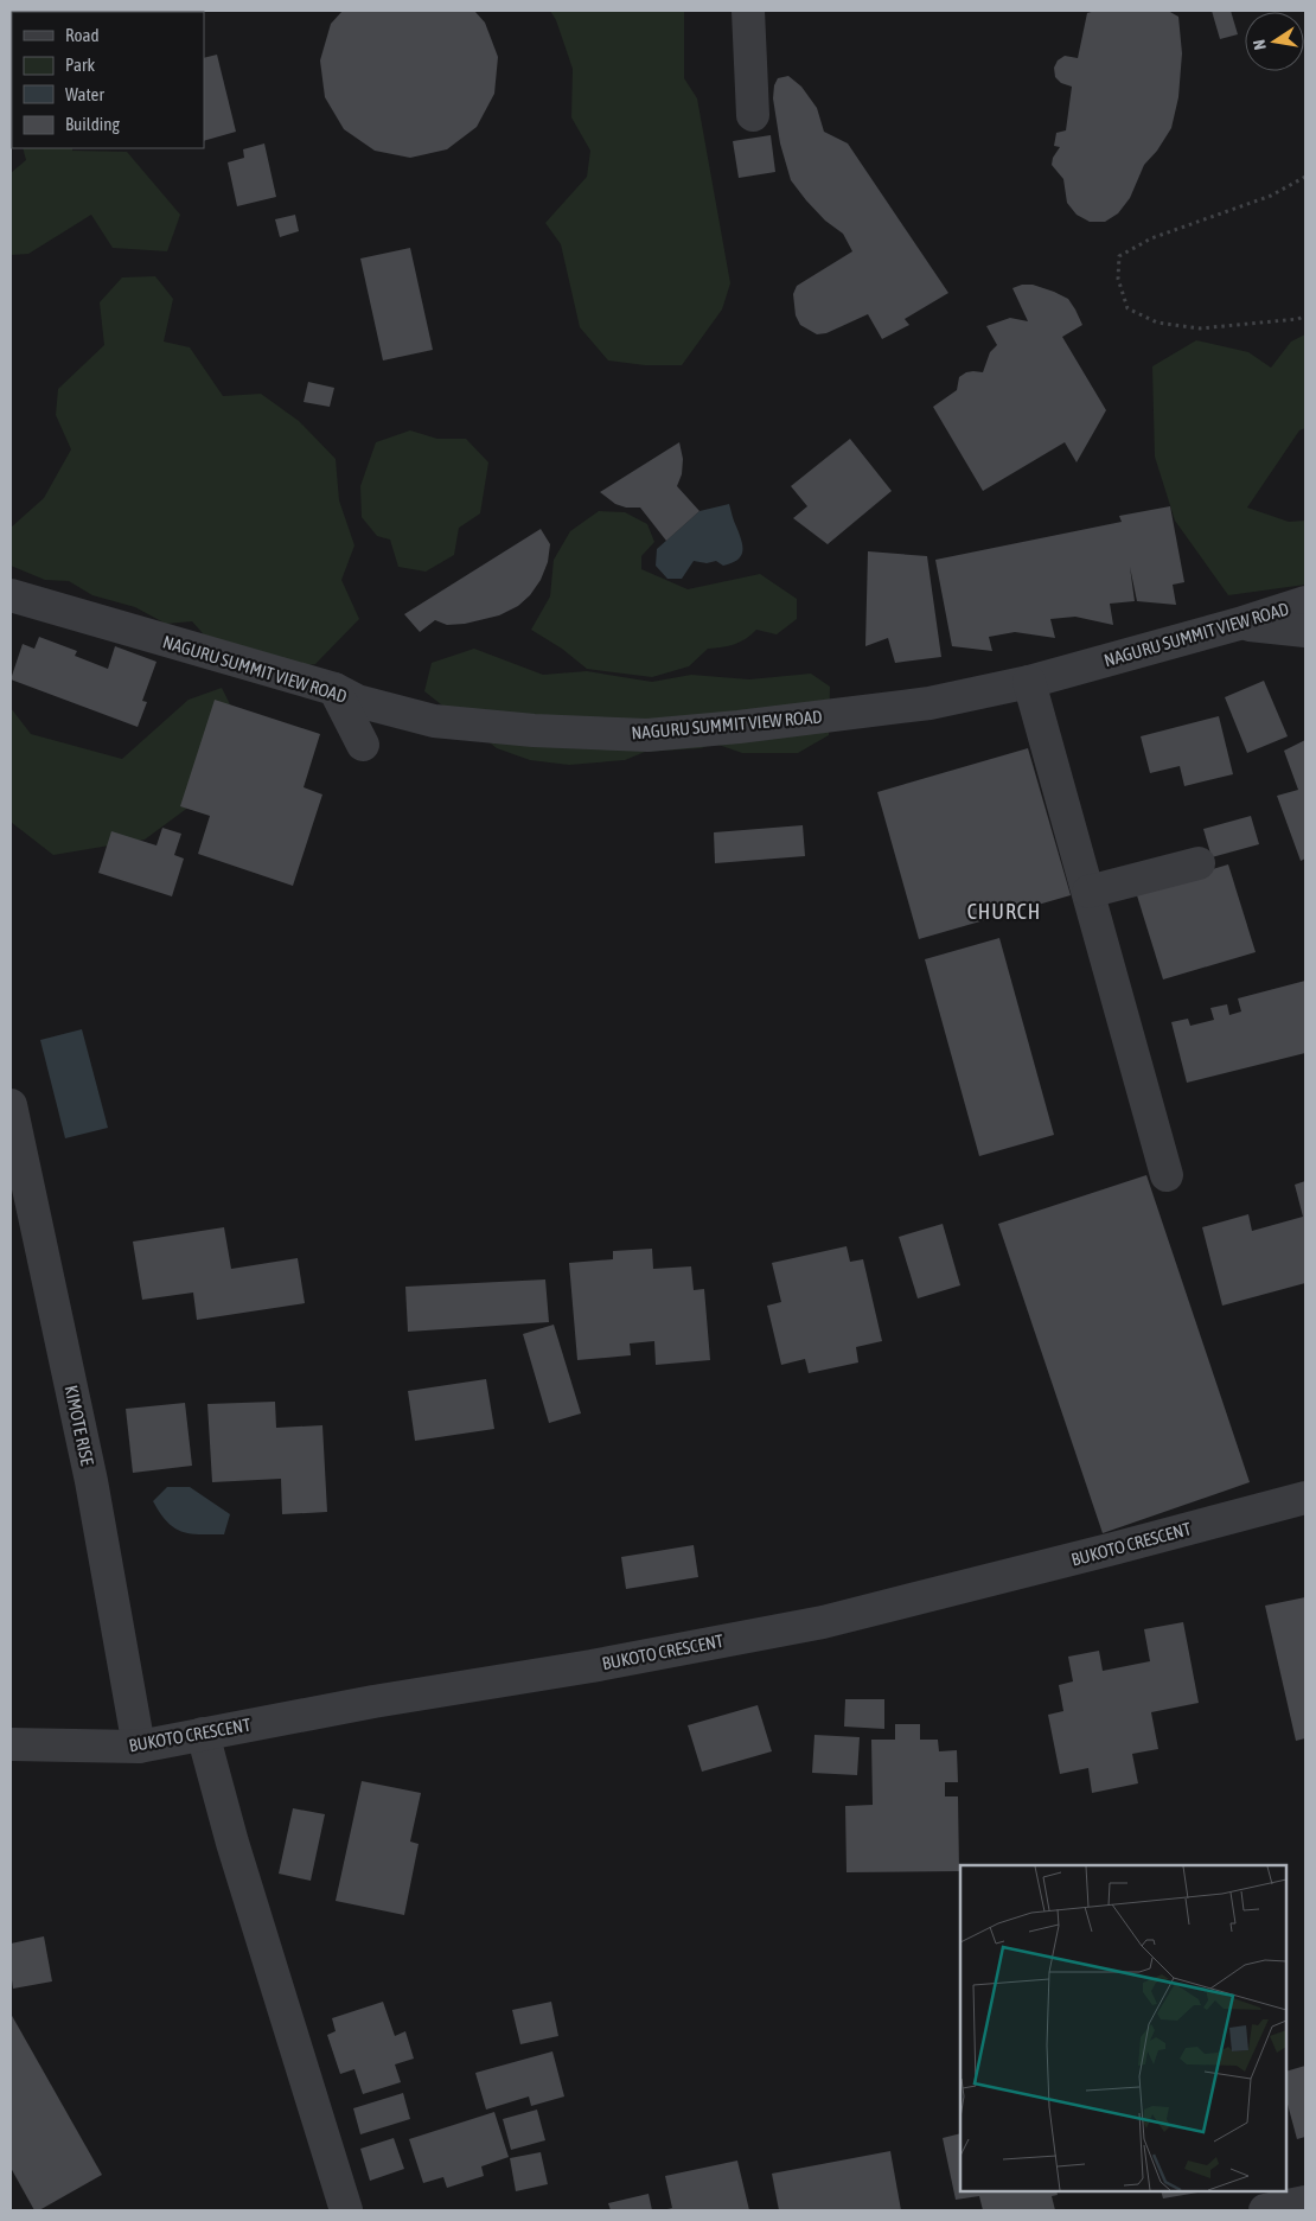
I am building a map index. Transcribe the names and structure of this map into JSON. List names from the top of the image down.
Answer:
{
  "streets": {
    "street": ["NAGURU SUMMIT VIEW ROAD", "KIMOTE RISE", "BUKOTO CRESCENT"]
  },
  "crossings": [
    ["KIMOTE RISE", "BUKOTO CRESCENT"]
  ],
  "districts": ["CHURCH"],
  "legend": [
    "Road",
    "Park",
    "Water",
    "Building"
  ],
  "north": "left"
}
